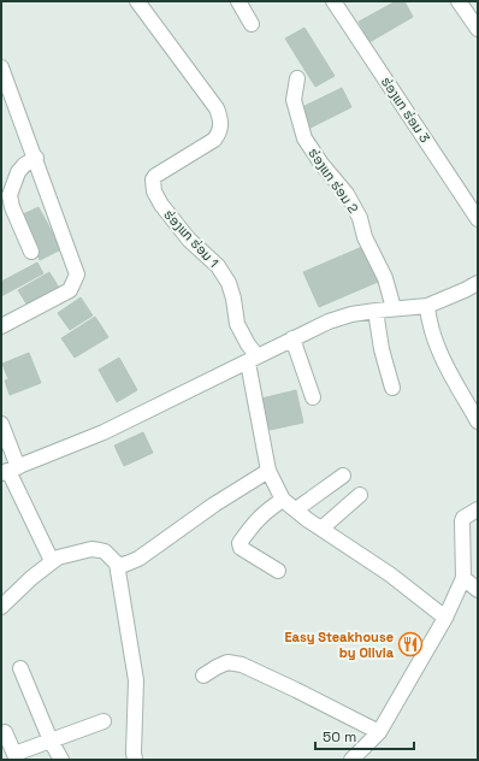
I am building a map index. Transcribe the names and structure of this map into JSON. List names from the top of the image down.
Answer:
{
  "streets": {
    "street": ["ຮ່ອງແກ ຮ່ອມ 3", "ຮ່ອງແກ ຮ່ອມ 2", "ຮ່ອງແກ ຮ່ອມ 1"]
  },
  "places": {
    "restaurant": ["Easy Steakhouse by Olivia"]
  },
  "scale_bar": "50 m"
}
